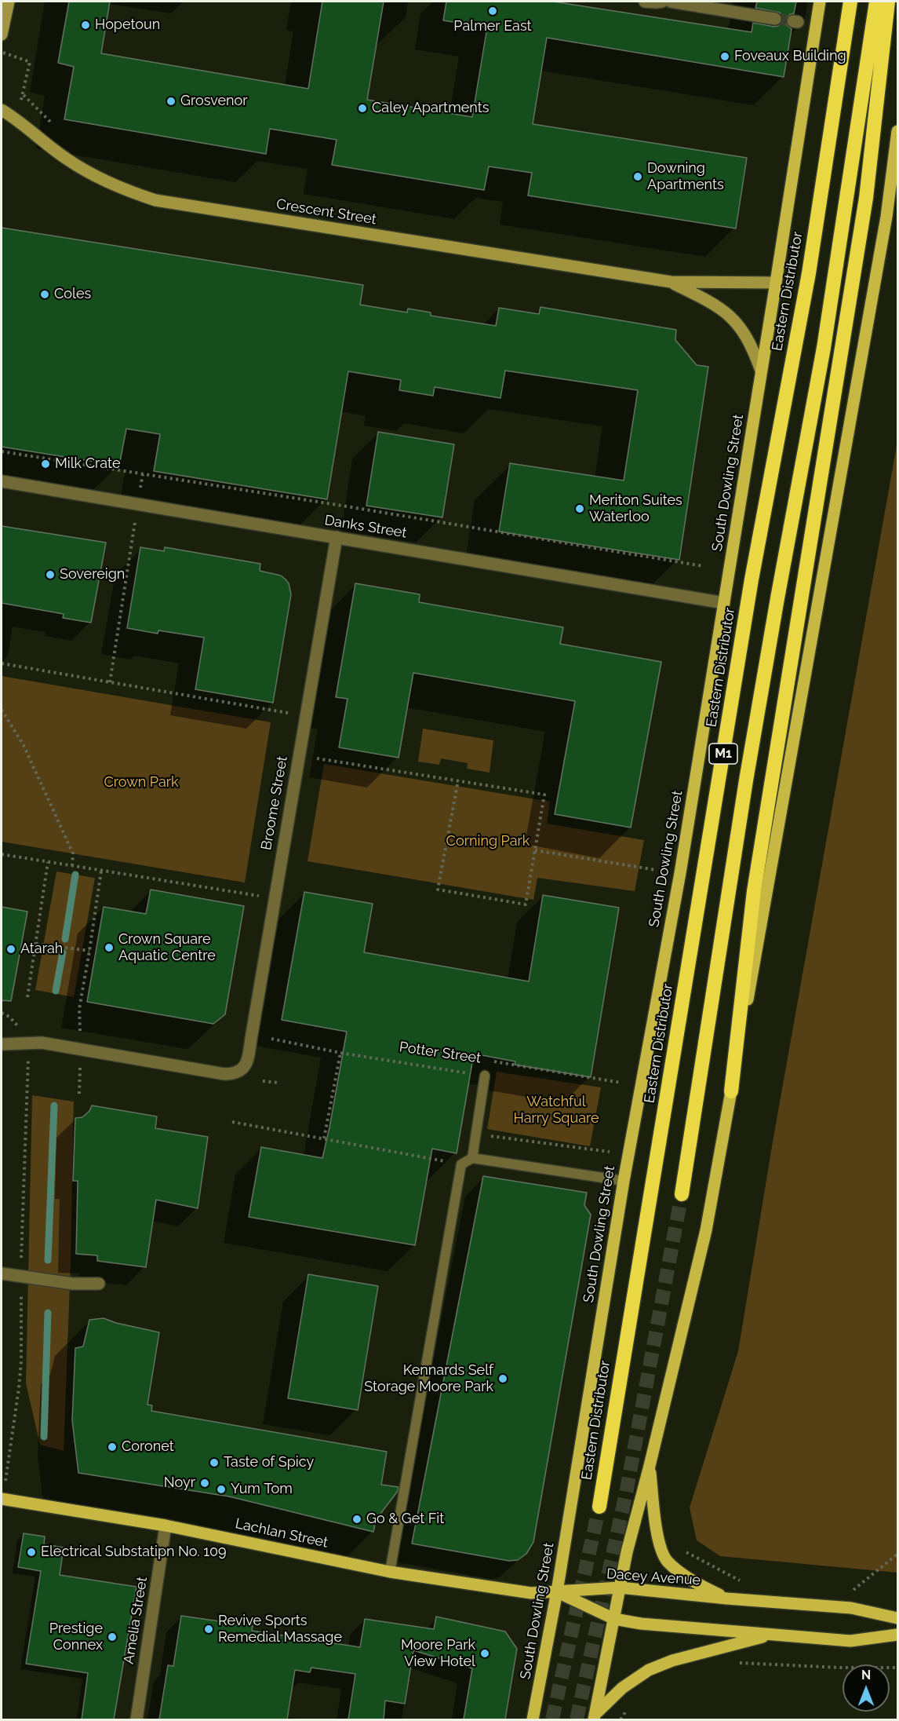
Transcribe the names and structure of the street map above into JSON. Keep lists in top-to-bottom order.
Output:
{
  "streets": {
    "highway": ["Eastern Distributor", "M1"],
    "main road": [
      "Crescent Street",
      "South Dowling Street",
      "Lachlan Street",
      "Dacey Avenue"
    ],
    "street": ["Danks Street", "Broome Street", "Amelia Street"],
    "path": ["Potter Street"]
  },
  "crossings": [
    ["Crescent Street", "South Dowling Street"],
    ["South Dowling Street", "Danks Street"],
    ["South Dowling Street", "Lachlan Street"],
    ["South Dowling Street", "Dacey Avenue"],
    ["Danks Street", "Broome Street"],
    ["Lachlan Street", "Dacey Avenue"],
    ["Lachlan Street", "Amelia Street"]
  ],
  "parks": ["Crown Park", "Corning Park", "Watchful Harry Square"],
  "places": [
    "Palmer East",
    "Hopetoun",
    "Foveaux Building",
    "Grosvenor",
    "Caley Apartments",
    "Downing Apartments",
    "Coles",
    "Milk Crate",
    "Meriton Suites Waterloo",
    "Sovereign",
    "Crown Square Aquatic Centre",
    "Atarah",
    "Kennards Self Storage Moore Park",
    "Coronet",
    "Taste of Spicy",
    "Noyr",
    "Yum Tom",
    "Go & Get Fit",
    "Electrical Substatipn No. 109",
    "Revive Sports Remedial Massage",
    "Prestige Connex",
    "Moore Park View Hotel"
  ],
  "north": "top"
}
